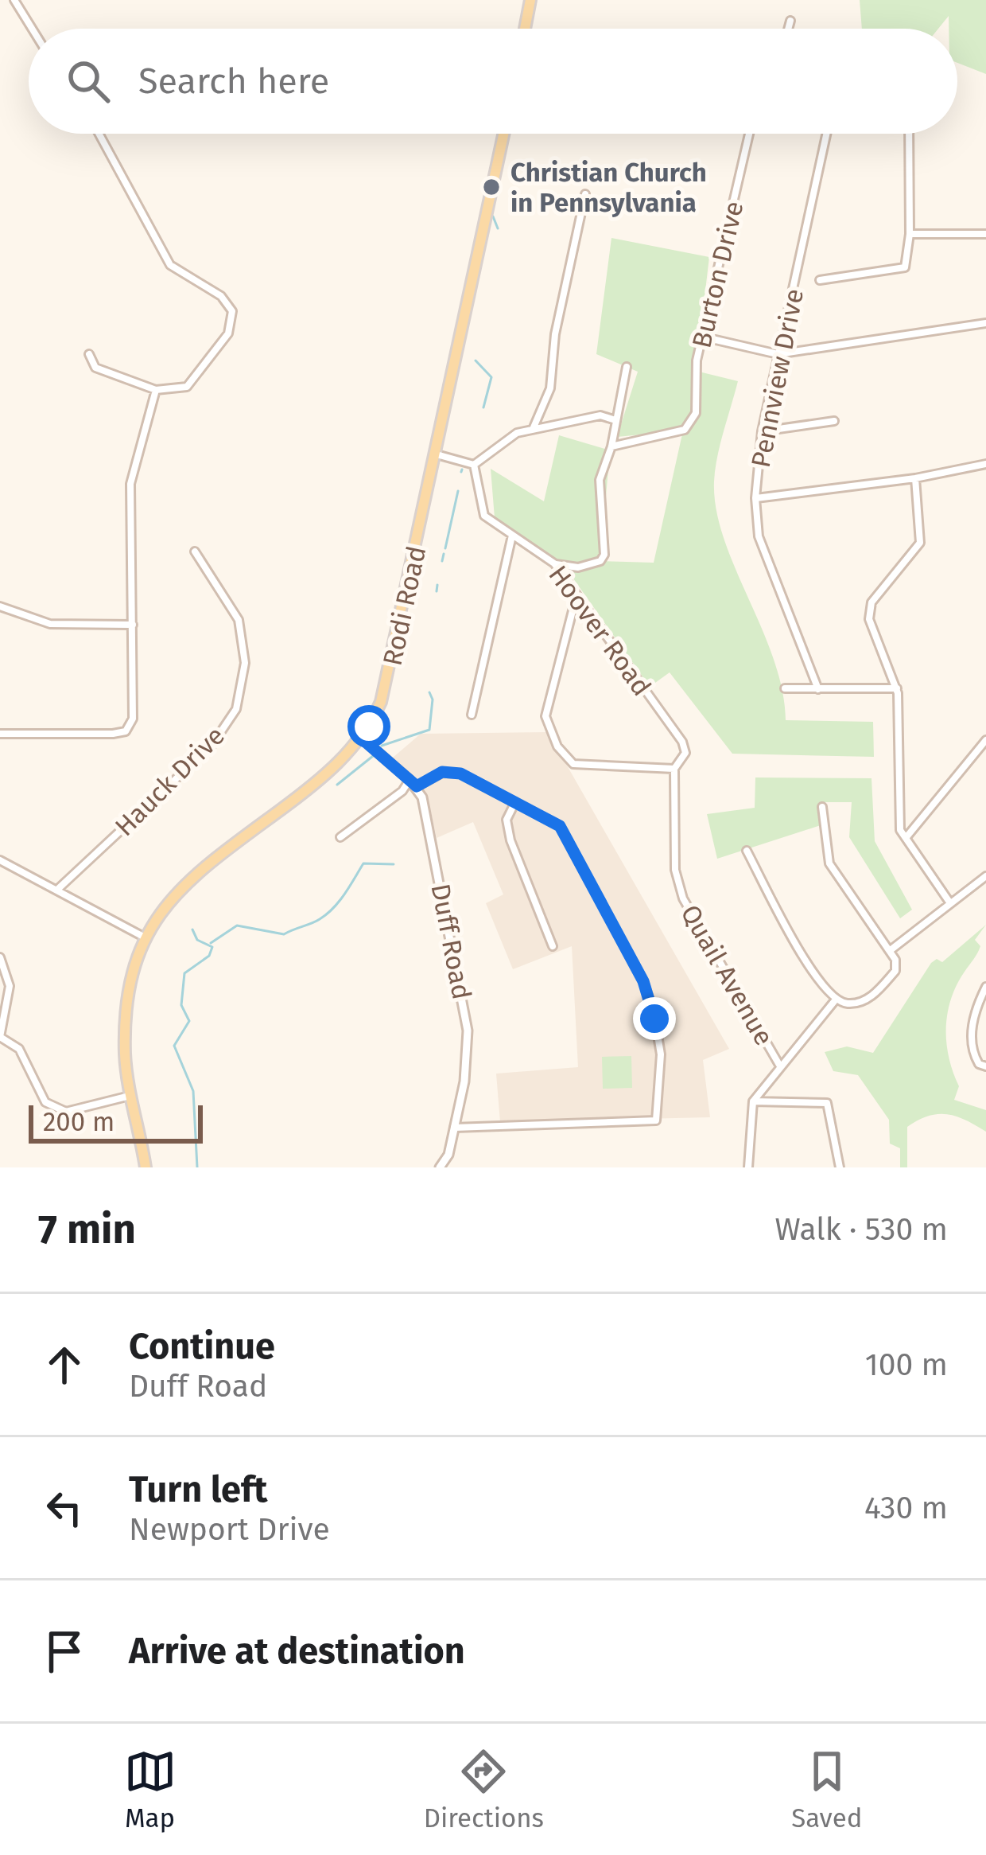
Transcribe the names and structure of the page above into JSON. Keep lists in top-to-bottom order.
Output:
{
  "streets": {
    "main road": ["Rodi Road"],
    "street": [
      "Burton Drive",
      "Pennview Drive",
      "Hoover Road",
      "Hauck Drive",
      "Duff Road",
      "Quail Avenue"
    ]
  },
  "crossings": [
    ["Hoover Road", "Quail Avenue"]
  ],
  "places": ["Christian Church in Pennsylvania"],
  "scale_bar": "200 m",
  "page": {
    "search": "Search here",
    "scale": "200 m",
    "heading": ["7 min", "Walk · 530 m"],
    "list": [
      ["Continue", "Duff Road", "100 m"],
      ["Turn left", "Newport Drive", "430 m"],
      "Arrive at destination"
    ],
    "nav": ["Map", "Directions", "Saved"]
  }
}
